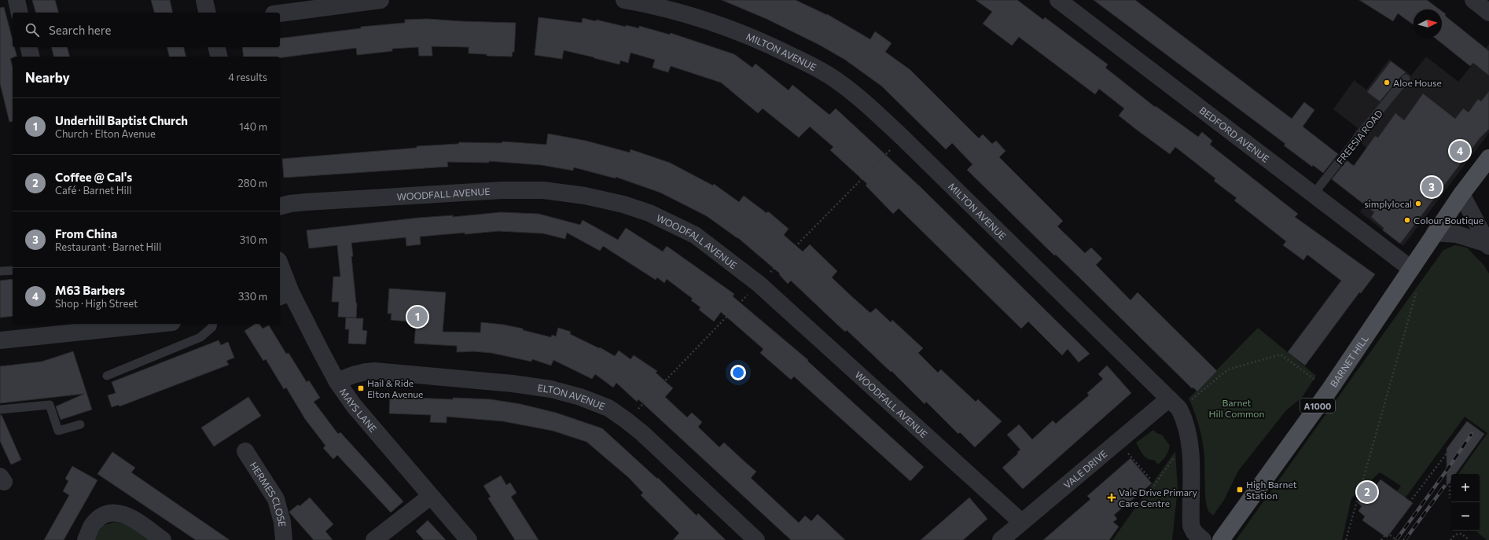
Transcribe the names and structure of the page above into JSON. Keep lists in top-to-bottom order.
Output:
{
  "streets": {
    "main road": ["BARNET HILL", "A1000"],
    "street": [
      "MILTON AVENUE",
      "BEDFORD AVENUE",
      "WOODFALL AVENUE",
      "ELTON AVENUE",
      "MAYS LANE",
      "VALE DRIVE",
      "HERMES CLOSE"
    ],
    "lane": ["FREESIA ROAD"]
  },
  "crossings": [
    ["MILTON AVENUE", "VALE DRIVE"],
    ["BEDFORD AVENUE", "FREESIA ROAD"],
    ["BEDFORD AVENUE", "BARNET HILL"],
    ["WOODFALL AVENUE", "VALE DRIVE"],
    ["BARNET HILL", "A1000"],
    ["ELTON AVENUE", "MAYS LANE"]
  ],
  "parks": ["Barnet Hill Common"],
  "places": {
    "other": ["Aloe House", "simplylocal", "Colour Boutique"],
    "transit": ["Hail & Ride Elton Avenue", "High Barnet Station"],
    "health": ["Vale Drive Primary Care Centre"]
  },
  "north": "right",
  "page": {
    "search": "Search here",
    "heading": ["Nearby", "4 results"],
    "list": [
      {
        "mark": "1",
        "name": "Underhill Baptist Church",
        "note": "Church · Elton Avenue",
        "value": "140 m"
      },
      {
        "mark": "2",
        "name": "Coffee @ Cal's",
        "note": "Café · Barnet Hill",
        "value": "280 m"
      },
      {
        "mark": "3",
        "name": "From China",
        "note": "Restaurant · Barnet Hill",
        "value": "310 m"
      },
      {
        "mark": "4",
        "name": "M63 Barbers",
        "note": "Shop · High Street",
        "value": "330 m"
      }
    ],
    "pins": [
      "4",
      "3",
      "1",
      "2"
    ],
    "map_buttons": ["+", "−"]
  }
}
